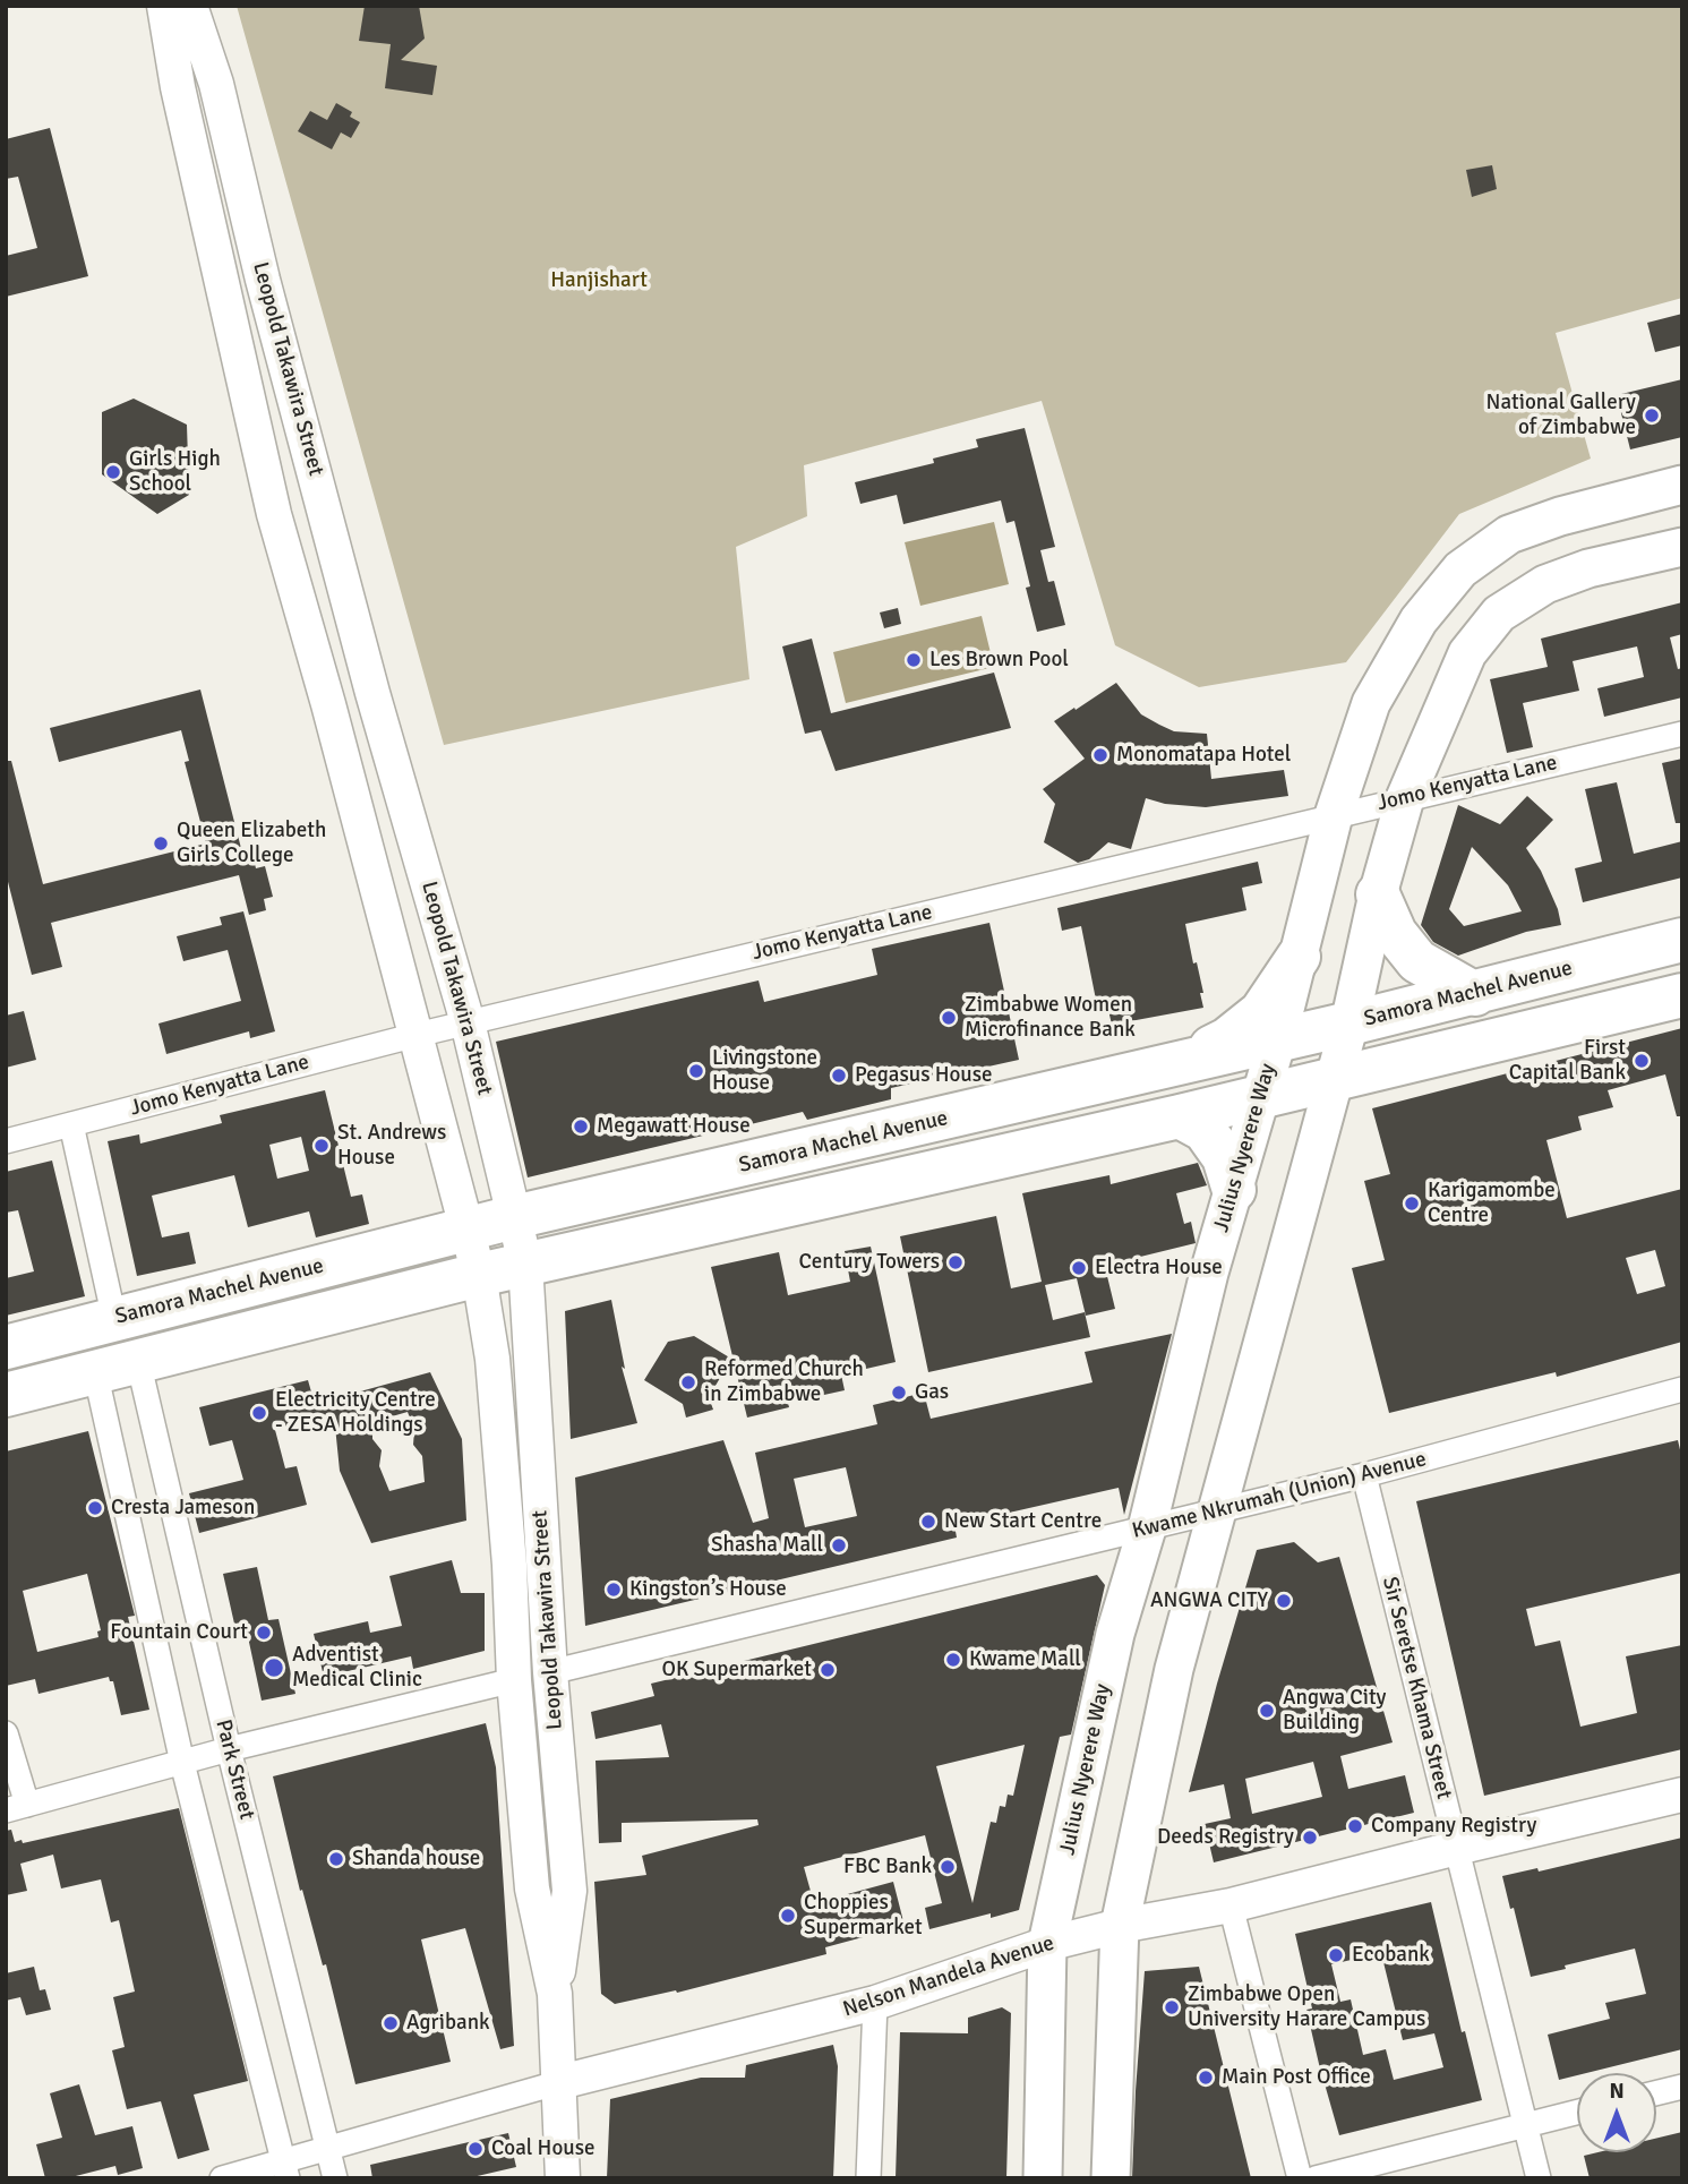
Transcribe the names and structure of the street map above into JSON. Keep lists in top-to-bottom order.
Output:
{
  "streets": {
    "highway": ["Samora Machel Avenue"],
    "main road": ["Julius Nyerere Way"],
    "street": [
      "Leopold Takawira Street",
      "Jomo Kenyatta Lane",
      "Kwame Nkrumah (Union) Avenue",
      "Sir Seretse Khama Street",
      "Park Street",
      "Nelson Mandela Avenue"
    ]
  },
  "crossings": [
    ["Leopold Takawira Street", "Jomo Kenyatta Lane"],
    ["Leopold Takawira Street", "Samora Machel Avenue"],
    ["Leopold Takawira Street", "Kwame Nkrumah (Union) Avenue"],
    ["Leopold Takawira Street", "Nelson Mandela Avenue"],
    ["Jomo Kenyatta Lane", "Julius Nyerere Way"],
    ["Samora Machel Avenue", "Julius Nyerere Way"],
    ["Julius Nyerere Way", "Kwame Nkrumah (Union) Avenue"],
    ["Julius Nyerere Way", "Nelson Mandela Avenue"],
    ["Kwame Nkrumah (Union) Avenue", "Sir Seretse Khama Street"],
    ["Sir Seretse Khama Street", "Nelson Mandela Avenue"],
    ["Park Street", "Nelson Mandela Avenue"]
  ],
  "parks": ["Hanjishart"],
  "places": [
    "National Gallery of Zimbabwe",
    "Girls High School",
    "Les Brown Pool",
    "Monomatapa Hotel",
    "Queen Elizabeth Girls College",
    "Zimbabwe Women Microfinance Bank",
    "First Capital Bank",
    "Livingstone House",
    "Pegasus House",
    "Megawatt House",
    "St. Andrews House",
    "Karigamombe Centre",
    "Century Towers",
    "Electra House",
    "Reformed Church in Zimbabwe",
    "Gas",
    "Electricity Centre - ZESA Holdings",
    "Cresta Jameson",
    "New Start Centre",
    "Shasha Mall",
    "Kingston’s House",
    "ANGWA CITY",
    "Fountain Court",
    "Kwame Mall",
    "Adventist Medical Clinic",
    "OK Supermarket",
    "Angwa City Building",
    "Company Registry",
    "Deeds Registry",
    "Shanda house",
    "FBC Bank",
    "Choppies Supermarket",
    "Ecobank",
    "Zimbabwe Open University Harare Campus",
    "Agribank",
    "Main Post Office",
    "Coal House"
  ],
  "north": "top"
}
